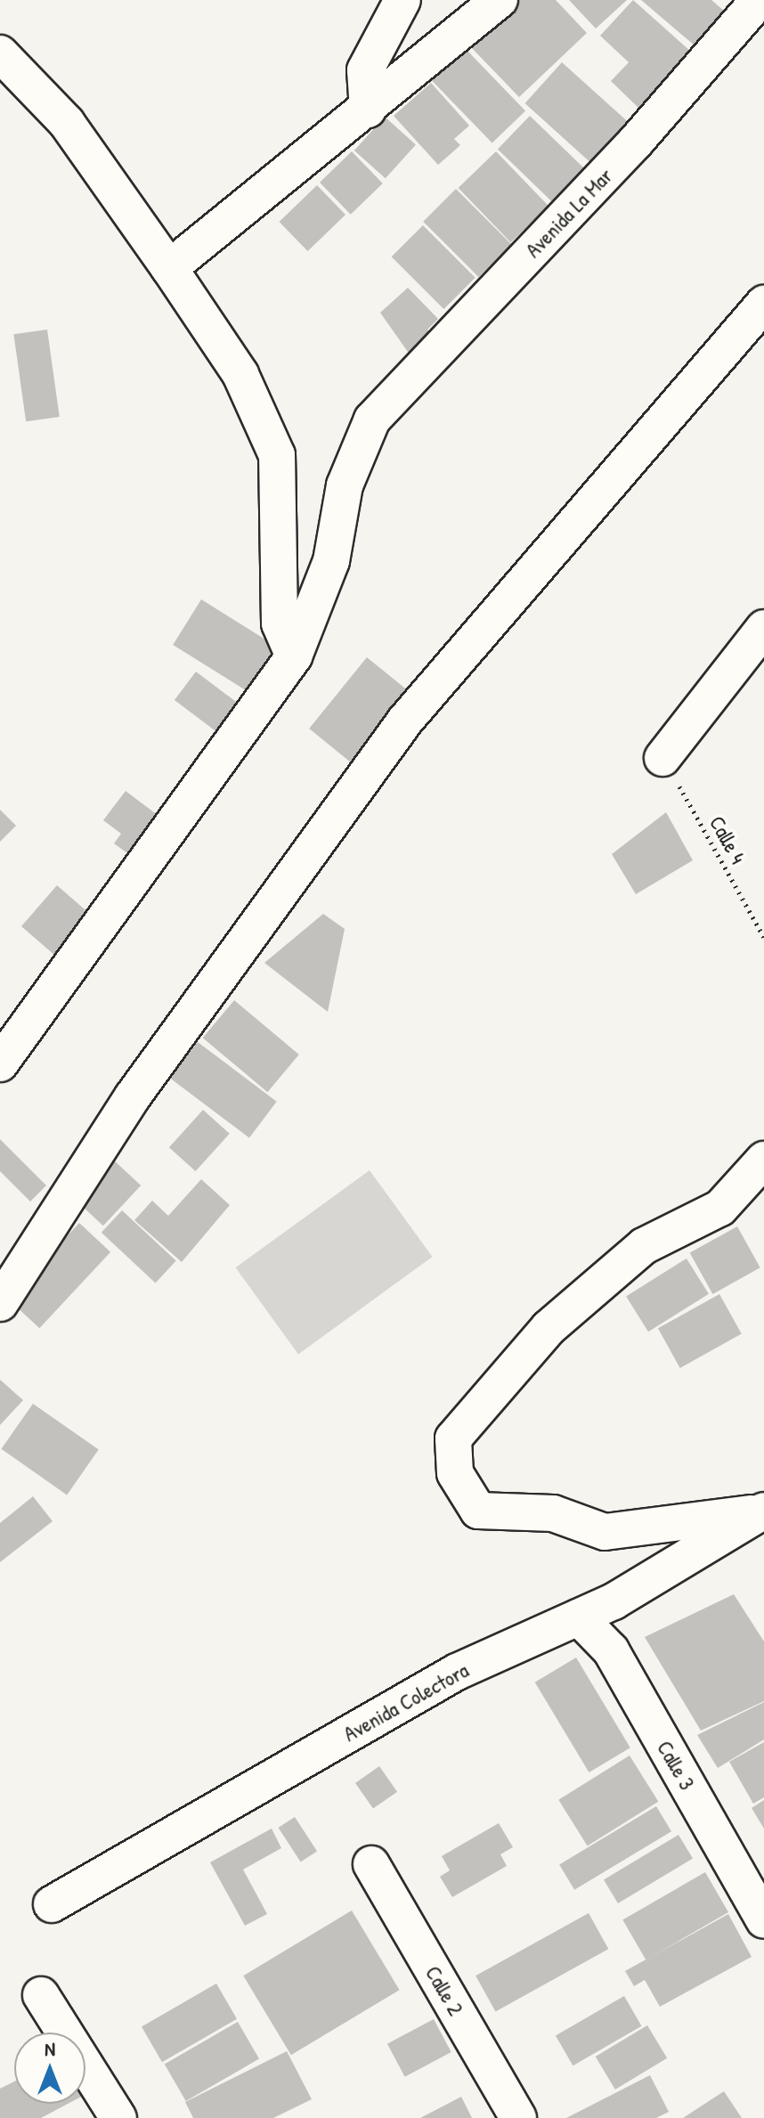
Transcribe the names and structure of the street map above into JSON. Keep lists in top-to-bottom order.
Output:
{
  "streets": {
    "street": [
      "Avenida La Mar",
      "Avenida Colectora",
      "Calle 3",
      "Calle 2"
    ],
    "path": ["Calle 4"]
  },
  "crossings": [
    ["Avenida Colectora", "Calle 3"]
  ],
  "north": "top"
}
